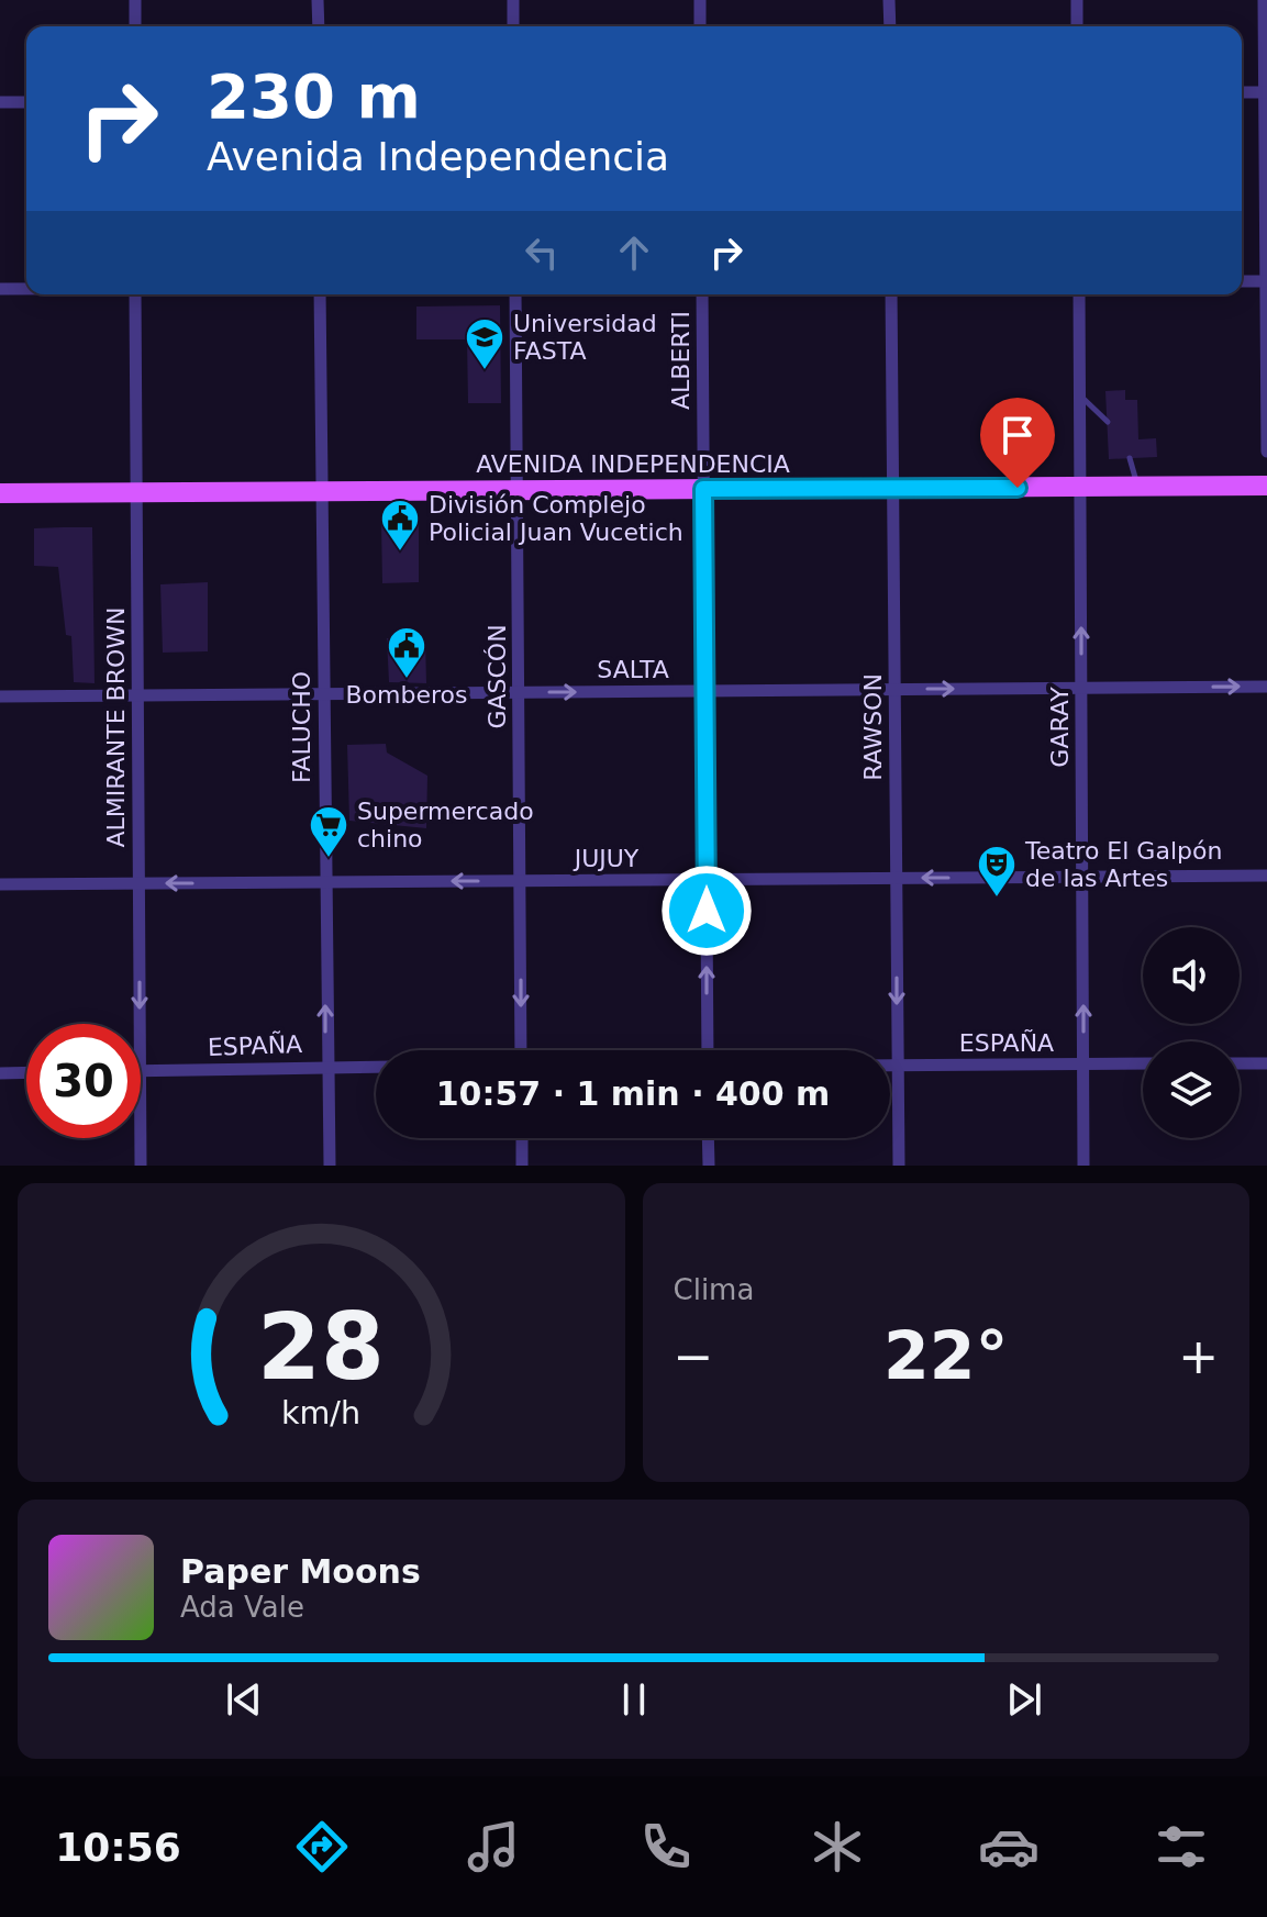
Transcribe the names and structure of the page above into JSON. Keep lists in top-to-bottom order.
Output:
{
  "streets": {
    "main road": ["AVENIDA INDEPENDENCIA"],
    "street": [
      "ALBERTI",
      "SALTA",
      "GASCÓN",
      "ALMIRANTE BROWN",
      "FALUCHO",
      "RAWSON",
      "GARAY",
      "JUJUY",
      "ESPAÑA"
    ]
  },
  "crossings": [
    ["ALBERTI", "AVENIDA INDEPENDENCIA"],
    ["ALBERTI", "SALTA"],
    ["ALBERTI", "JUJUY"],
    ["AVENIDA INDEPENDENCIA", "GASCÓN"],
    ["AVENIDA INDEPENDENCIA", "ALMIRANTE BROWN"],
    ["AVENIDA INDEPENDENCIA", "FALUCHO"],
    ["AVENIDA INDEPENDENCIA", "RAWSON"],
    ["AVENIDA INDEPENDENCIA", "GARAY"],
    ["SALTA", "GASCÓN"],
    ["SALTA", "ALMIRANTE BROWN"],
    ["SALTA", "FALUCHO"],
    ["SALTA", "RAWSON"],
    ["SALTA", "GARAY"],
    ["GASCÓN", "JUJUY"],
    ["ALMIRANTE BROWN", "JUJUY"],
    ["FALUCHO", "JUJUY"],
    ["FALUCHO", "ESPAÑA"],
    ["RAWSON", "JUJUY"],
    ["RAWSON", "ESPAÑA"],
    ["GARAY", "JUJUY"],
    ["GARAY", "ESPAÑA"]
  ],
  "one_way": ["SALTA", "GARAY", "JUJUY"],
  "places": {
    "school or university": ["Universidad FASTA"],
    "public building": ["División Complejo Policial Juan Vucetich", "Bomberos"],
    "supermarket": ["Supermercado chino"],
    "theatre": ["Teatro El Galpón de las Artes"]
  },
  "page": {
    "turn": ["230 m", "Avenida Independencia"],
    "limit": "30",
    "trip": "10:57 · 1 min · 400 m",
    "tile": "Clima",
    "heat": ["−", "22°", "+"],
    "song": ["Paper Moons", "Ada Vale"],
    "tabs": "10:56",
    "gauge": ["28", "km/h"]
  }
}
